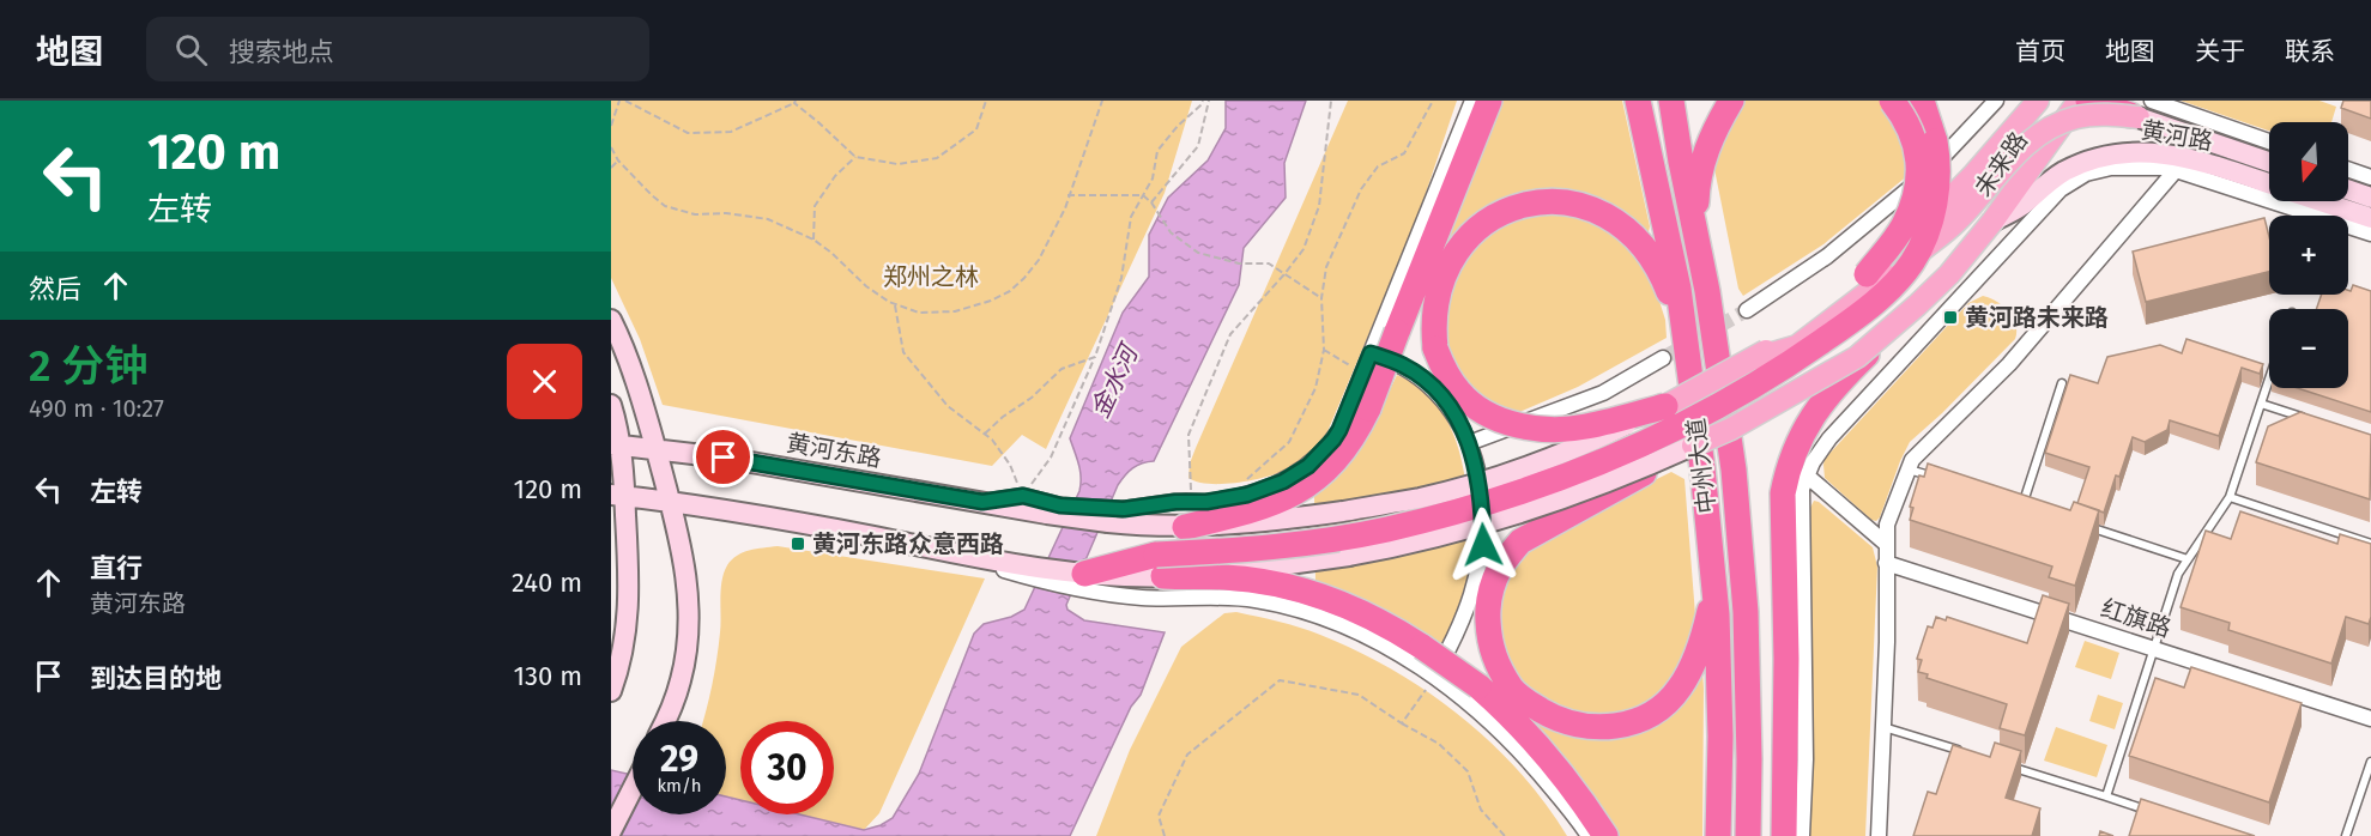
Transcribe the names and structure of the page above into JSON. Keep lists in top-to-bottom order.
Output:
{
  "streets": {
    "highway": ["中州大道"],
    "main road": ["黄河路", "未来路", "黄河东路"],
    "street": ["红旗路"]
  },
  "crossings": [
    ["黄河路", "未来路"]
  ],
  "water": ["金水河"],
  "parks": ["郑州之林"],
  "places": {
    "transit": ["黄河路未来路", "黄河东路众意西路"]
  },
  "north": "bottom",
  "page": {
    "header": "地图",
    "search": "搜索地点",
    "nav": [
      "首页",
      "地图",
      "关于",
      "联系"
    ],
    "turn": ["120 m", "左转"],
    "map_buttons": ["+", "−"],
    "then": "然后",
    "heading": ["2 分钟", "490 m · 10:27"],
    "list": [
      {
        "name": "左转",
        "value": "120 m"
      },
      {
        "name": "直行",
        "note": "黄河东路",
        "value": "240 m"
      },
      {
        "name": "到达目的地",
        "value": "130 m"
      }
    ],
    "speed": "29 km/h",
    "limit": "30"
  }
}
